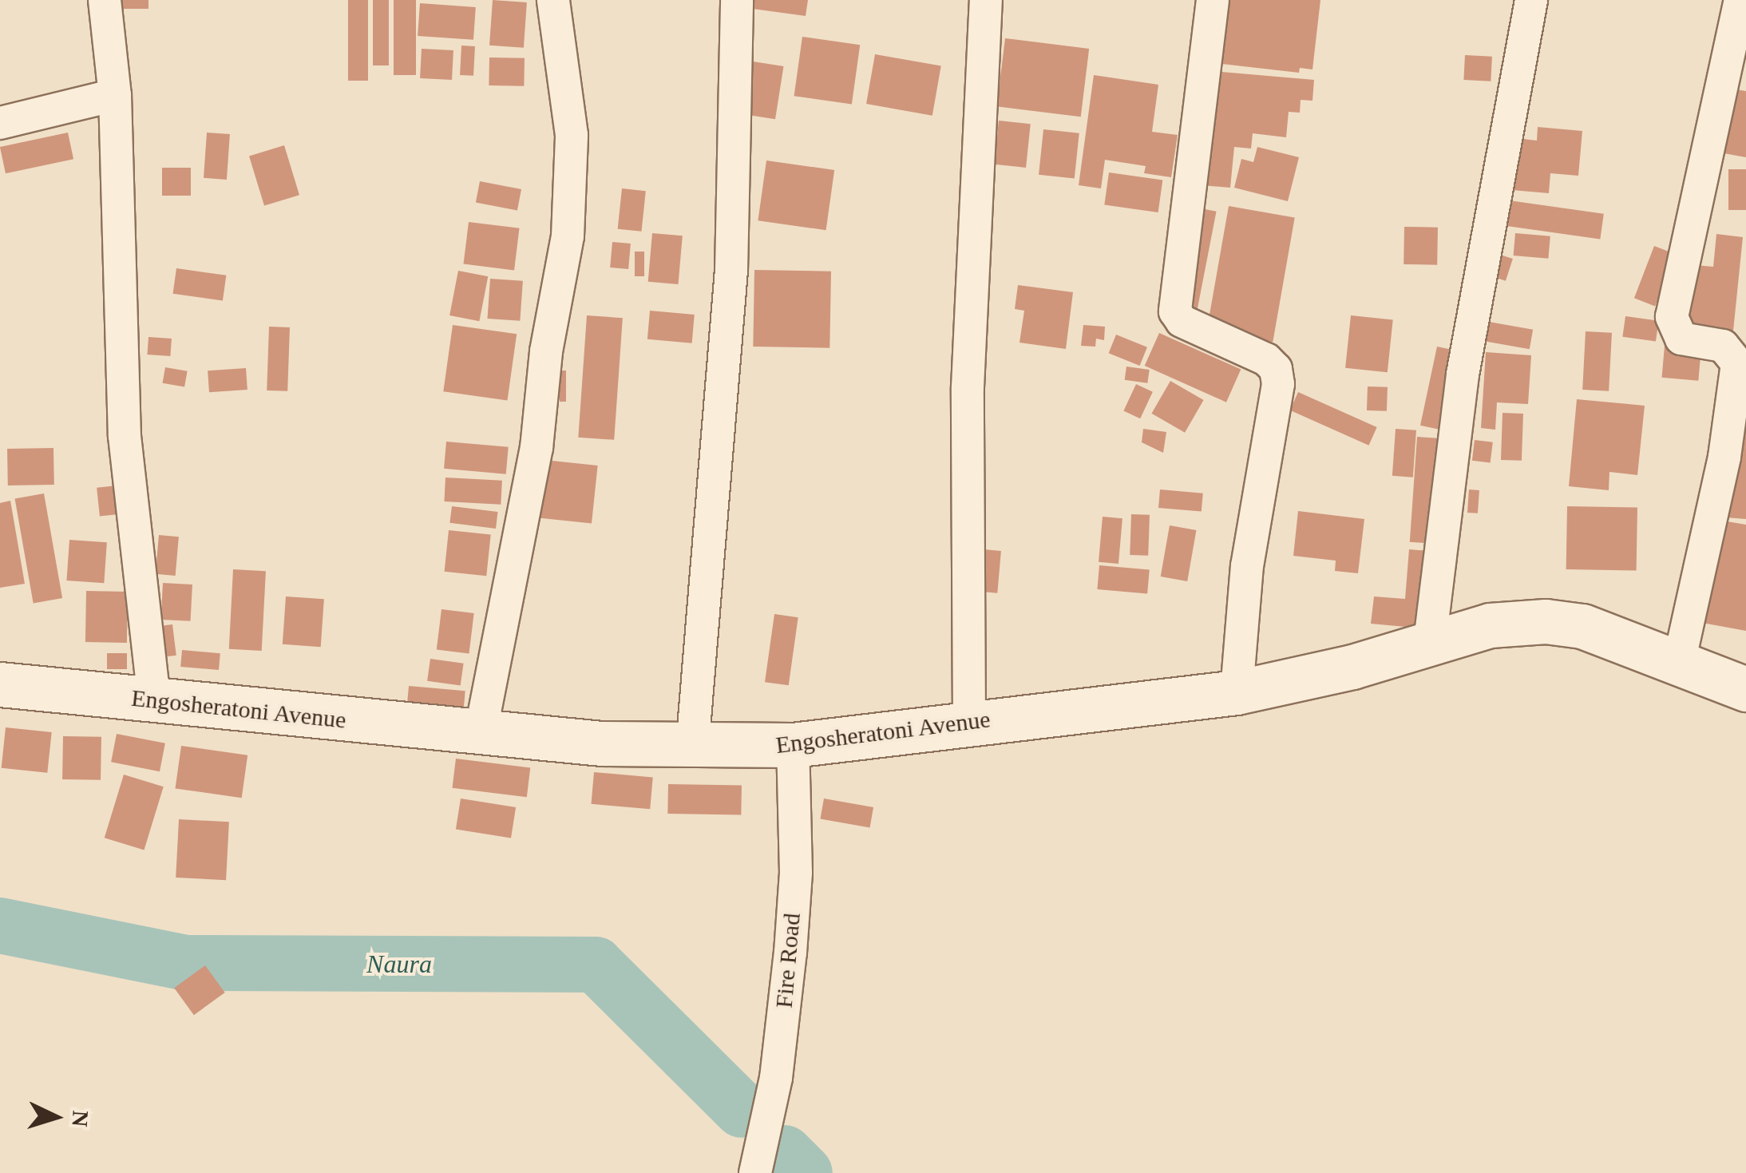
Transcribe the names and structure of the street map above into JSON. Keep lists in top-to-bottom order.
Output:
{
  "streets": {
    "street": ["Engosheratoni Avenue", "Fire Road"]
  },
  "crossings": [
    ["Engosheratoni Avenue", "Fire Road"]
  ],
  "water": ["Naura"],
  "north": "right"
}
